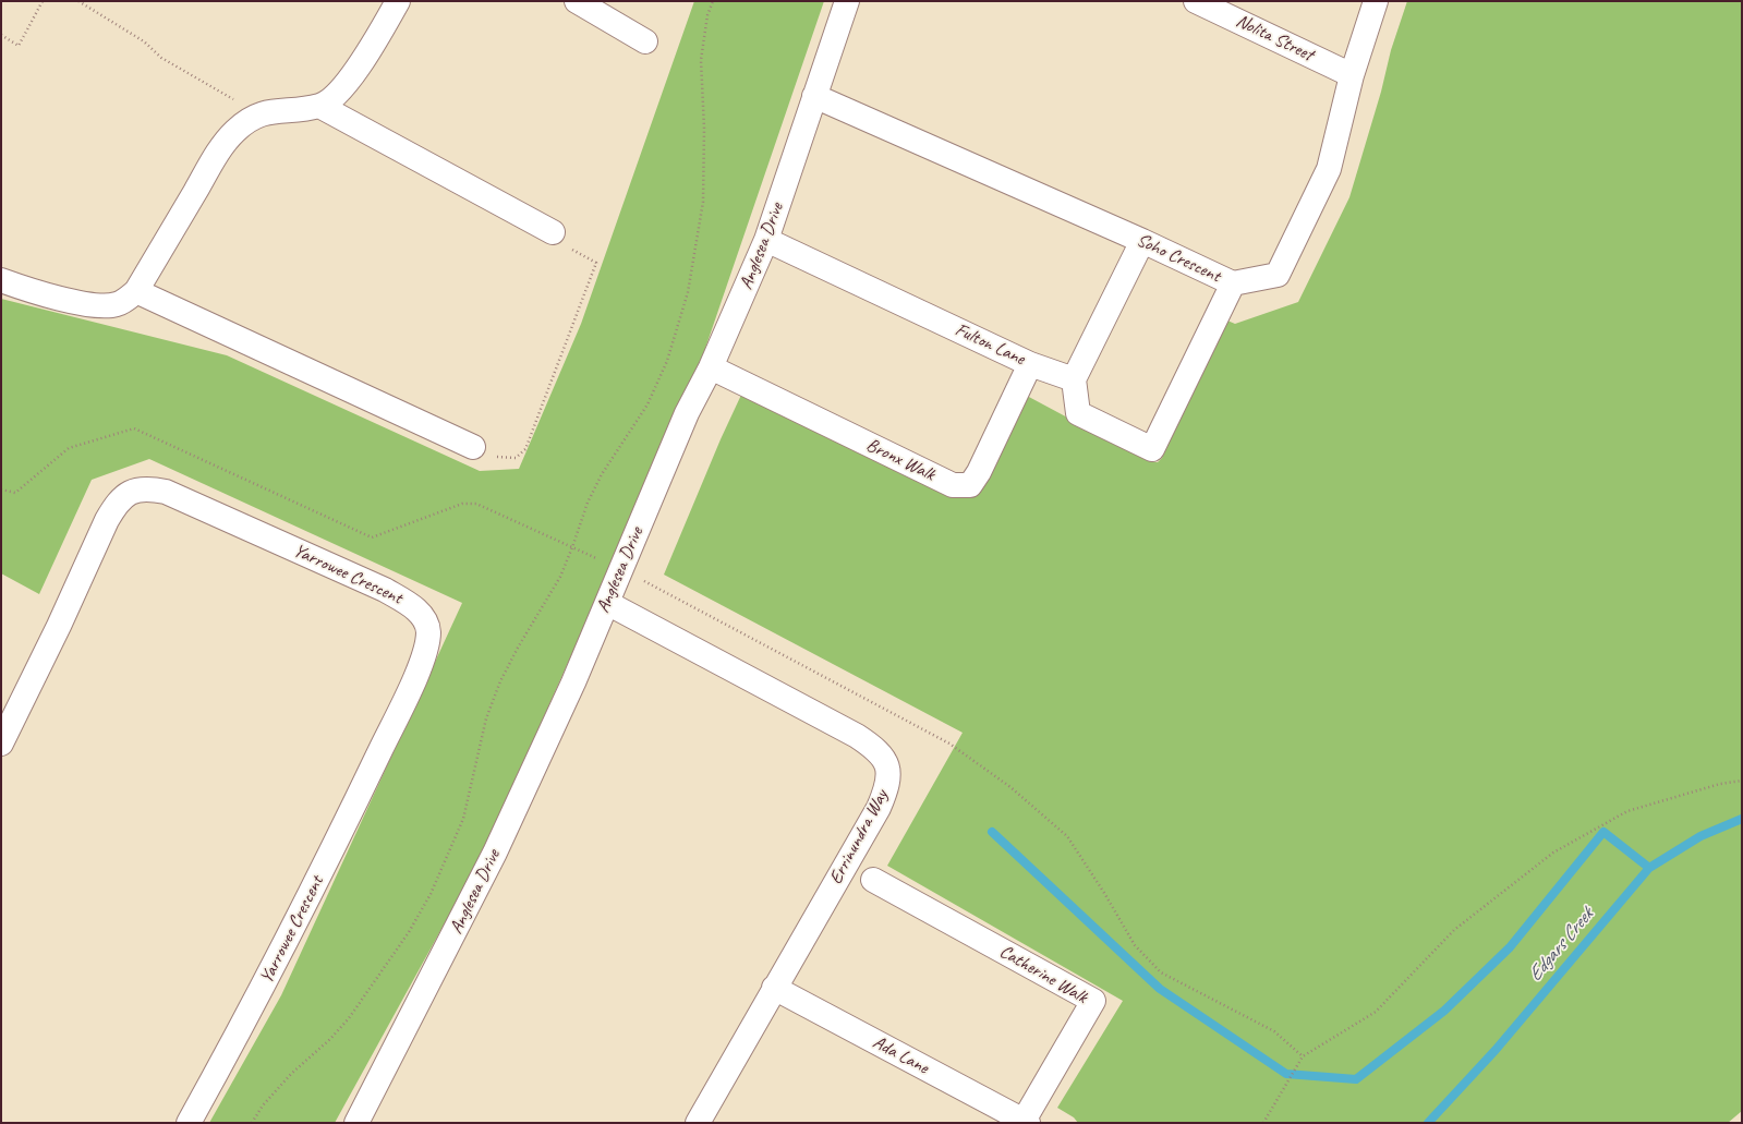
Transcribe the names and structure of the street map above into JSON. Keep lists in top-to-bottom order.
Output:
{
  "streets": {
    "street": [
      "Nolita Street",
      "Anglesea Drive",
      "Soho Crescent",
      "Fulton Lane",
      "Bronx Walk",
      "Yarrowee Crescent",
      "Errinundra Way",
      "Catherine Walk",
      "Ada Lane"
    ]
  },
  "crossings": [
    ["Nolita Street", "Soho Crescent"],
    ["Anglesea Drive", "Soho Crescent"],
    ["Anglesea Drive", "Fulton Lane"],
    ["Anglesea Drive", "Bronx Walk"],
    ["Anglesea Drive", "Errinundra Way"],
    ["Fulton Lane", "Bronx Walk"],
    ["Errinundra Way", "Ada Lane"],
    ["Catherine Walk", "Ada Lane"]
  ],
  "water": ["Edgars Creek"]
}
